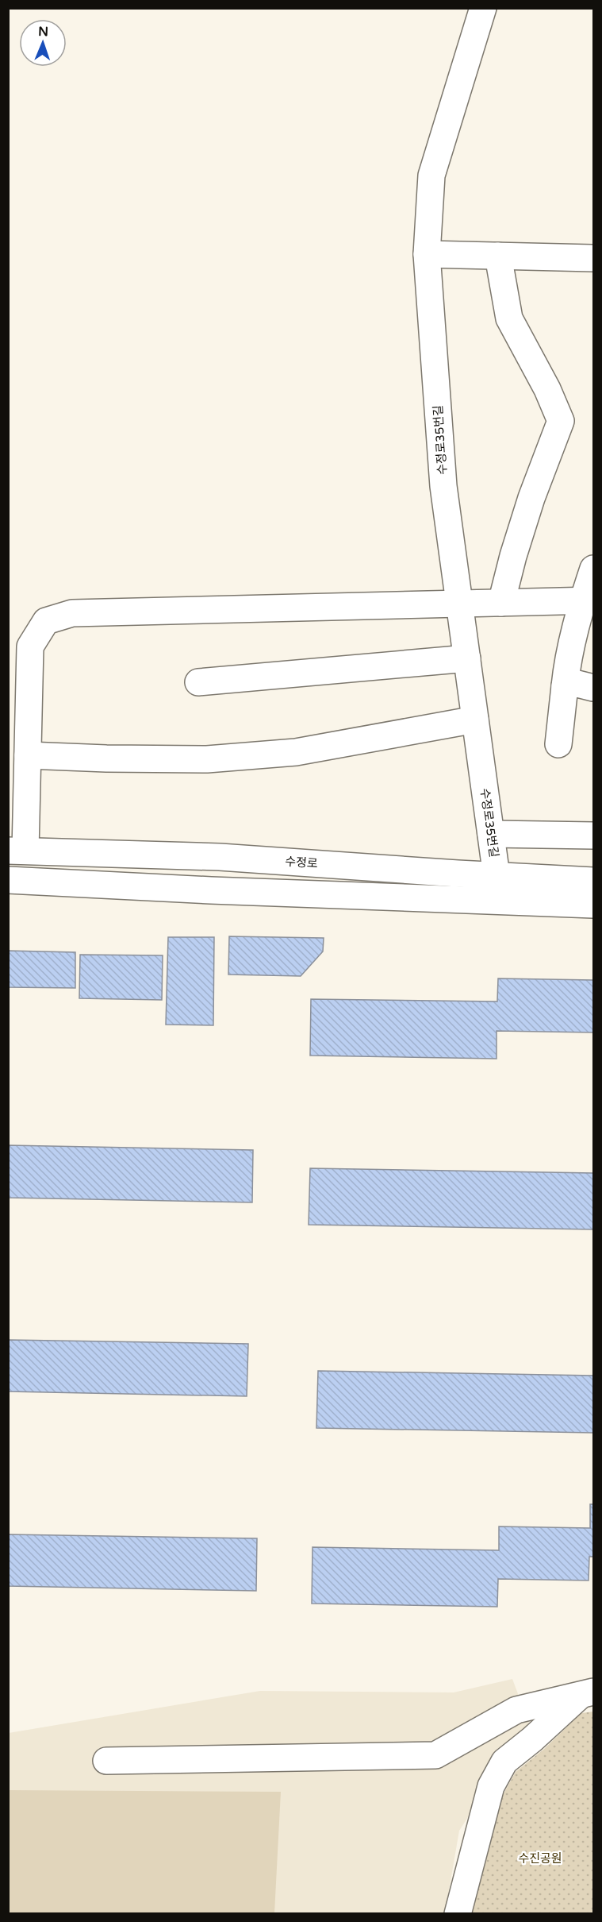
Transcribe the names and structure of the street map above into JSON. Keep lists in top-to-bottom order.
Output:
{
  "streets": {
    "street": ["수정로35번길", "수정로"]
  },
  "crossings": [
    ["수정로35번길", "수정로"]
  ],
  "parks": ["수진공원"],
  "north": "top"
}
